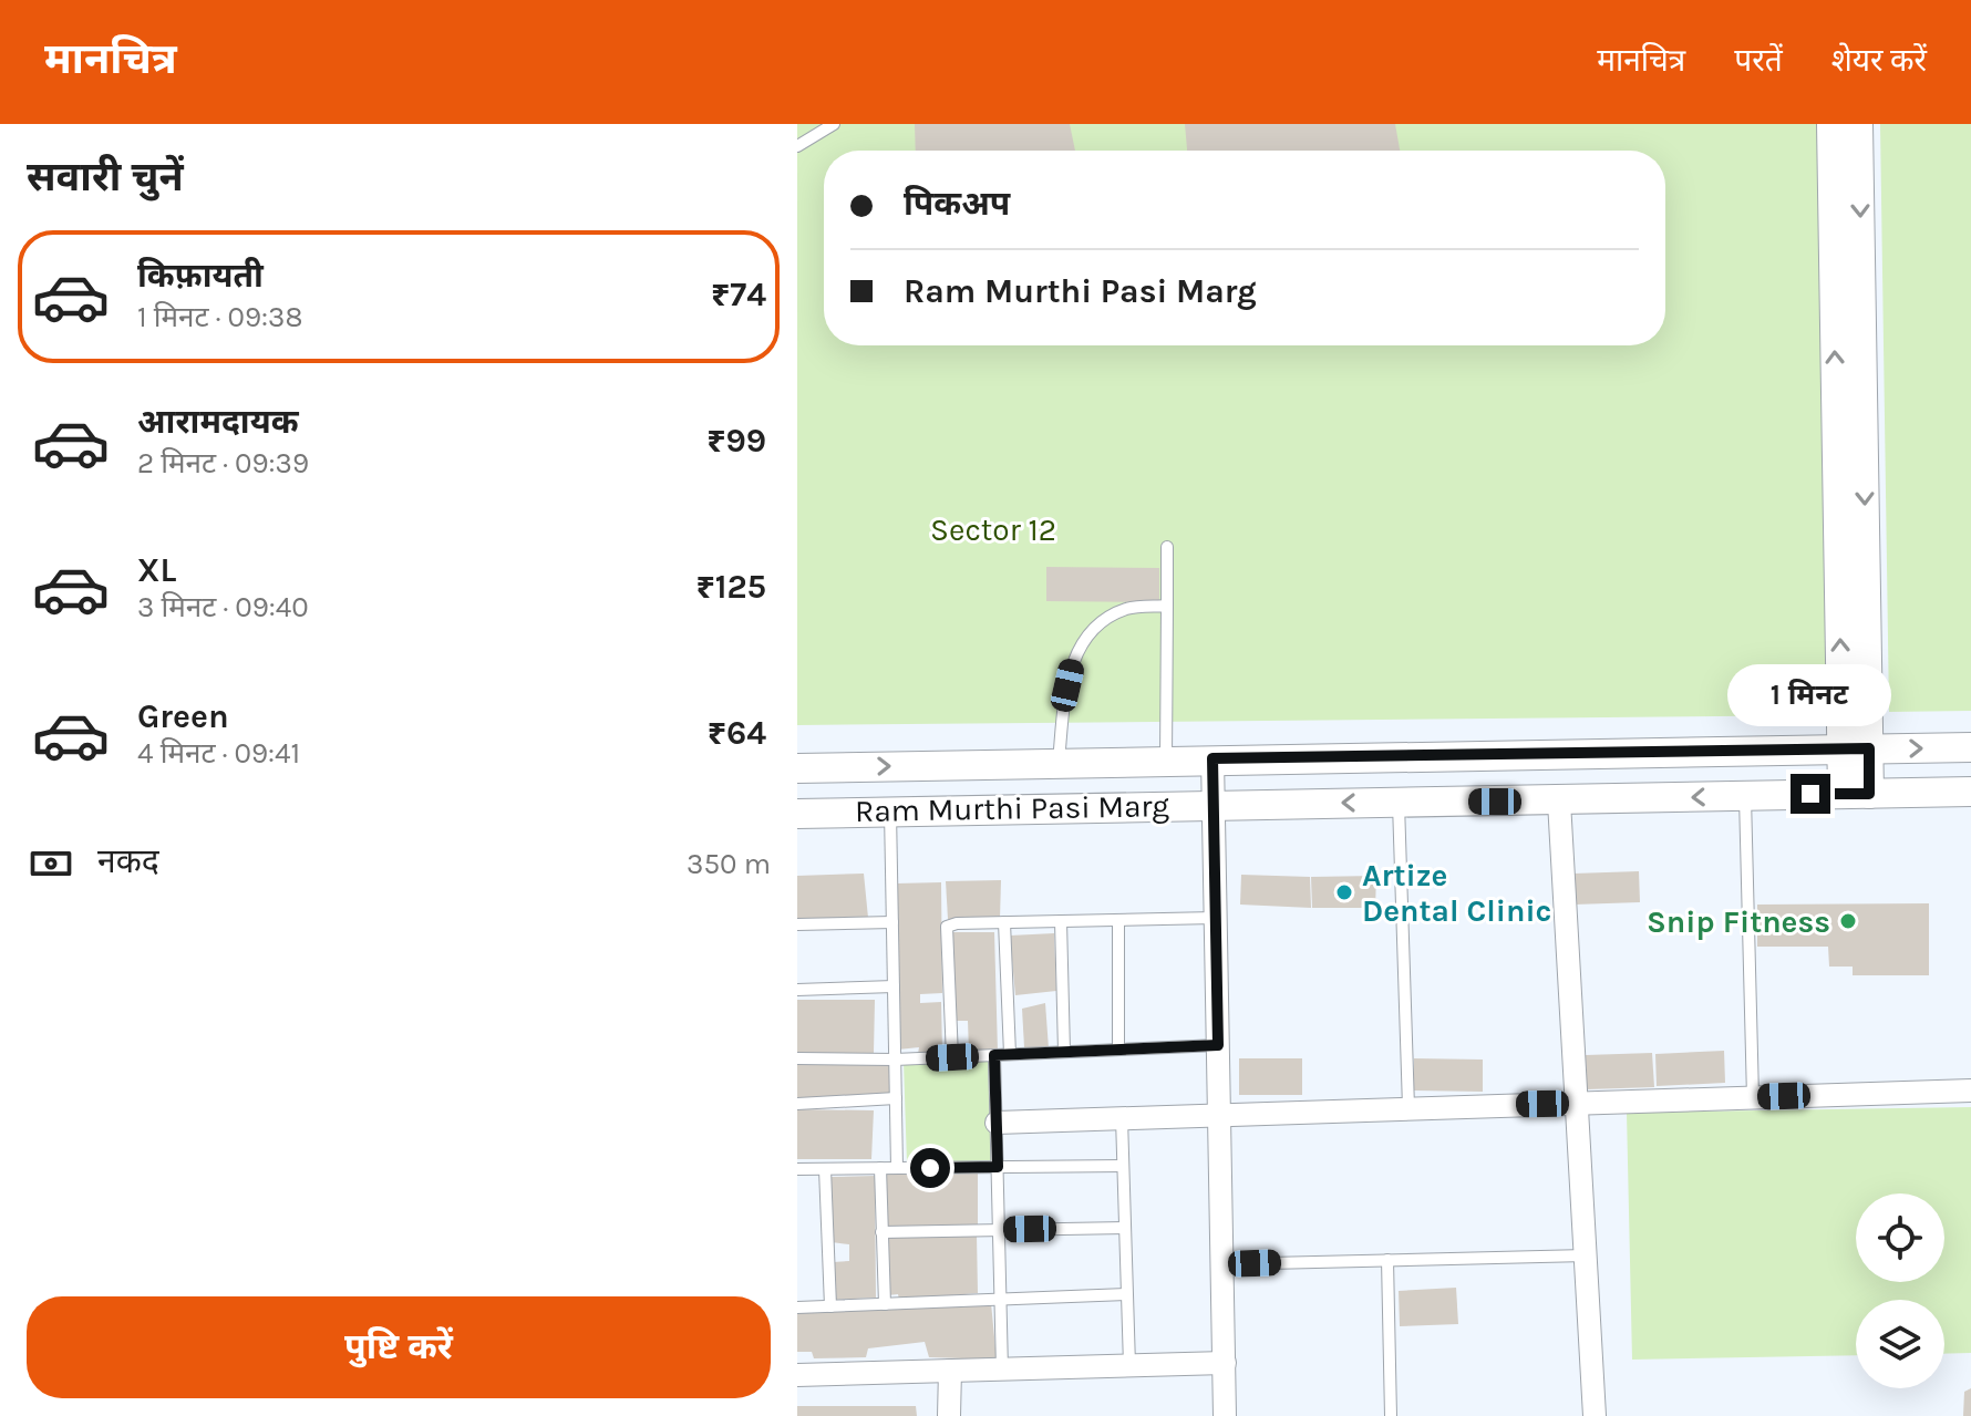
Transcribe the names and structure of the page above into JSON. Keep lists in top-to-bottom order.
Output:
{
  "streets": {
    "street": ["Ram Murthi Pasi Marg"]
  },
  "parks": ["Sector 12"],
  "places": ["Artize Dental Clinic", "Snip Fitness"],
  "page": {
    "header": "मानचित्र",
    "nav": ["मानचित्र", "परतें", "शेयर करें"],
    "heading": "सवारी चुनें",
    "banner": ["पिकअप", "Ram Murthi Pasi Marg"],
    "list": [
      {
        "name": "किफ़ायती",
        "note": "1 मिनट · 09:38",
        "value": "₹74"
      },
      {
        "name": "आरामदायक",
        "note": "2 मिनट · 09:39",
        "value": "₹99"
      },
      {
        "name": "XL",
        "note": "3 मिनट · 09:40",
        "value": "₹125"
      },
      {
        "name": "Green",
        "note": "4 मिनट · 09:41",
        "value": "₹64"
      }
    ],
    "bubble": "1 मिनट",
    "pay": ["नकद", "350 m"],
    "buttons": "पुष्टि करें"
  }
}
